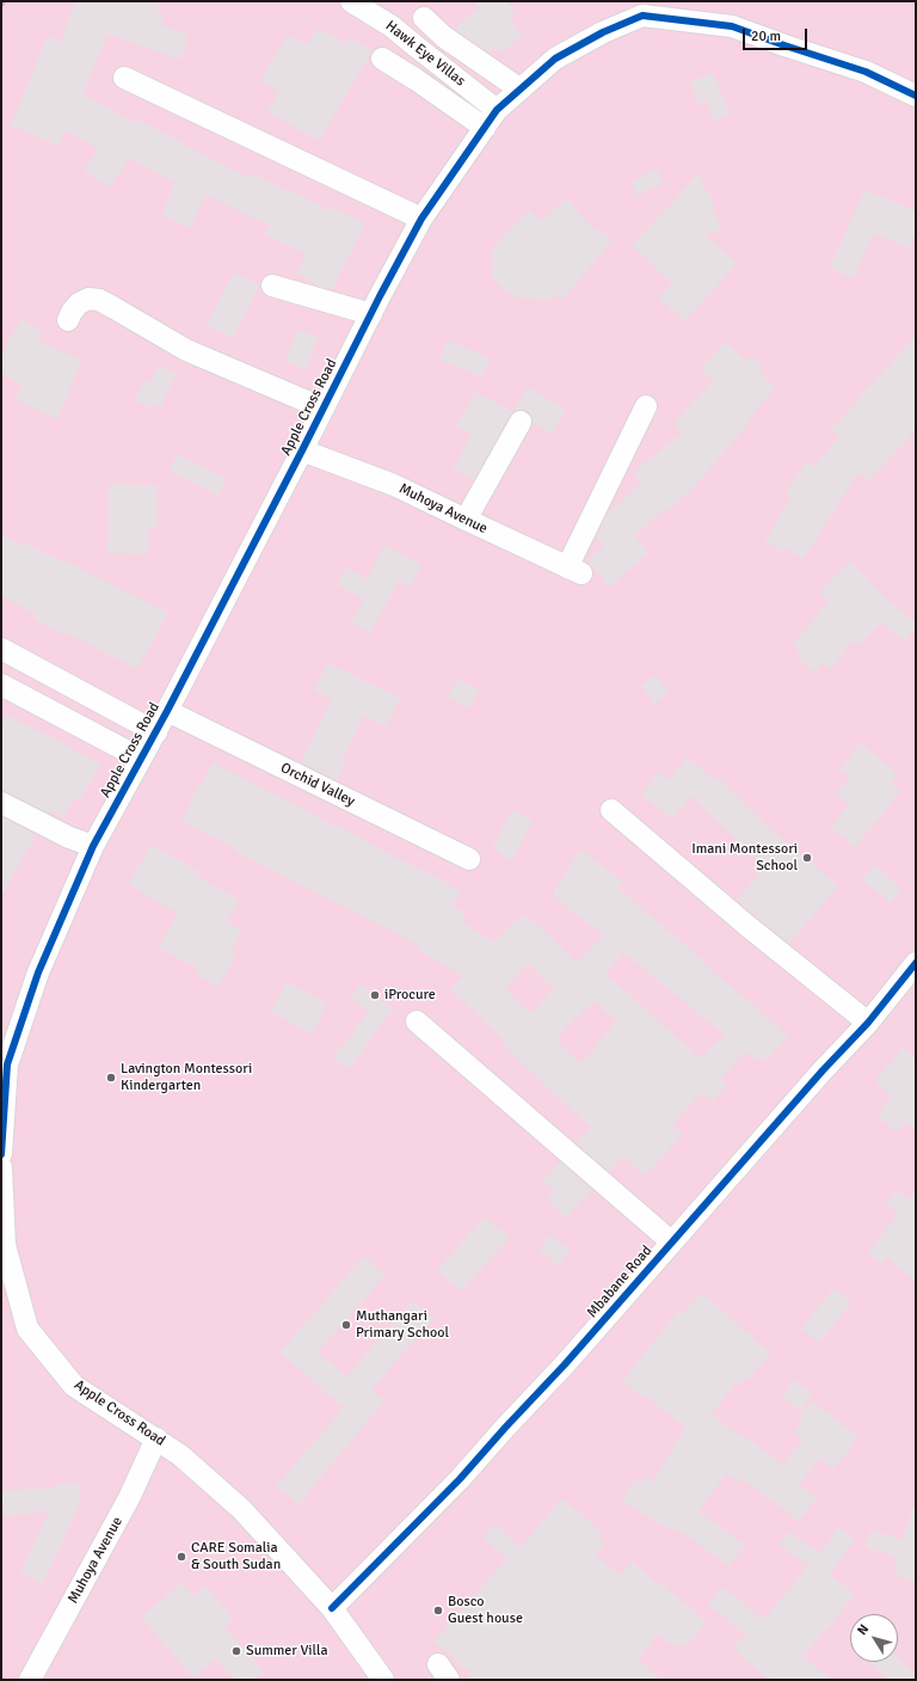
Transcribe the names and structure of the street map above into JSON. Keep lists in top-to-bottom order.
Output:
{
  "streets": {
    "street": [
      "Hawk Eye Villas",
      "Apple Cross Road",
      "Muhoya Avenue",
      "Orchid Valley",
      "Mbabane Road"
    ]
  },
  "crossings": [
    ["Hawk Eye Villas", "Apple Cross Road"],
    ["Apple Cross Road", "Muhoya Avenue"],
    ["Apple Cross Road", "Orchid Valley"],
    ["Apple Cross Road", "Mbabane Road"]
  ],
  "places": [
    "Imani Montessori School",
    "iProcure",
    "Lavington Montessori Kindergarten",
    "Muthangari Primary School",
    "CARE Somalia & South Sudan",
    "Bosco Guest house",
    "Summer Villa"
  ],
  "scale_bar": "20 m",
  "north": "top left"
}
